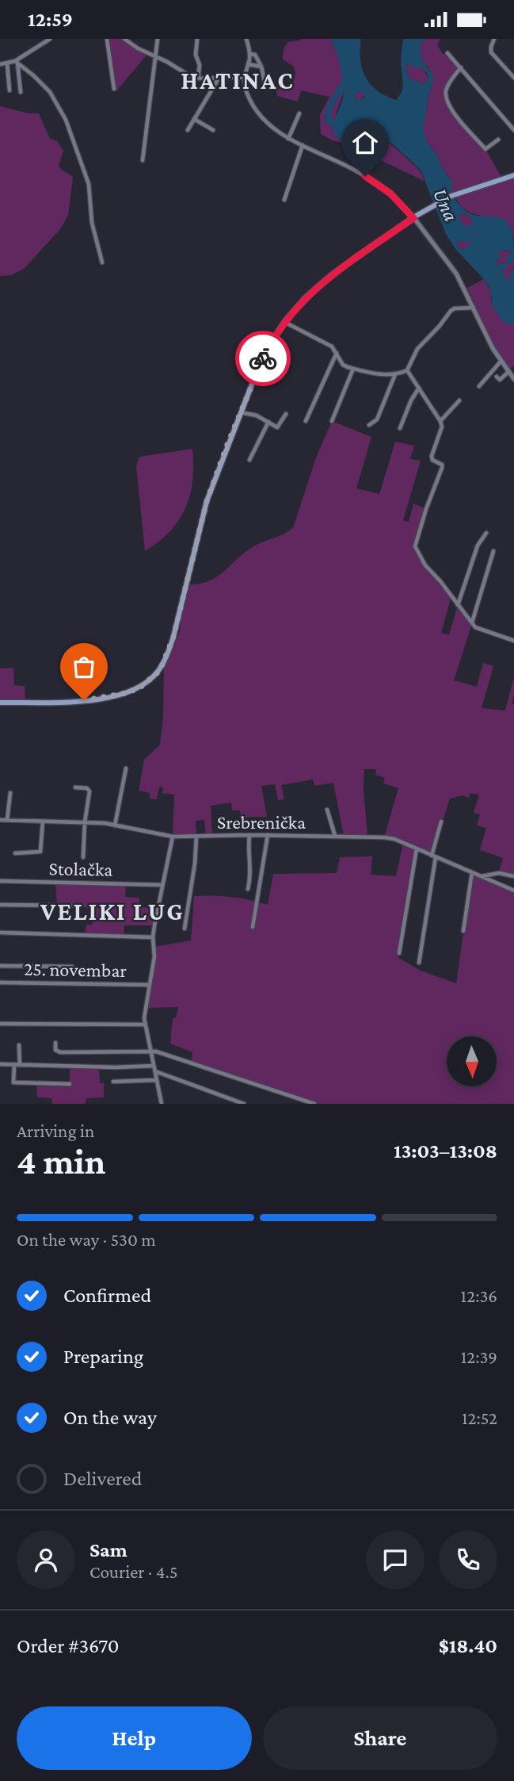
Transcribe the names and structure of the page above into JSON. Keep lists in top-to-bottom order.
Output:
{
  "streets": {
    "street": ["Srebrenička", "Stolačka", "25. novembar"]
  },
  "districts": ["HATINAC", "VELIKI LUG"],
  "water": ["Una"],
  "north": "bottom",
  "page": {
    "status": "12:59",
    "heading": ["4 min", "Arriving in", "13:03–13:08"],
    "panel": [
      "Sam",
      "Courier · 4.5",
      "Order #3670",
      "$18.40"
    ],
    "bar": "On the way · 530 m",
    "list": [
      ["Confirmed", "12:36"],
      ["Preparing", "12:39"],
      ["On the way", "12:52"],
      "Delivered"
    ],
    "buttons": ["Help", "Share"]
  }
}
